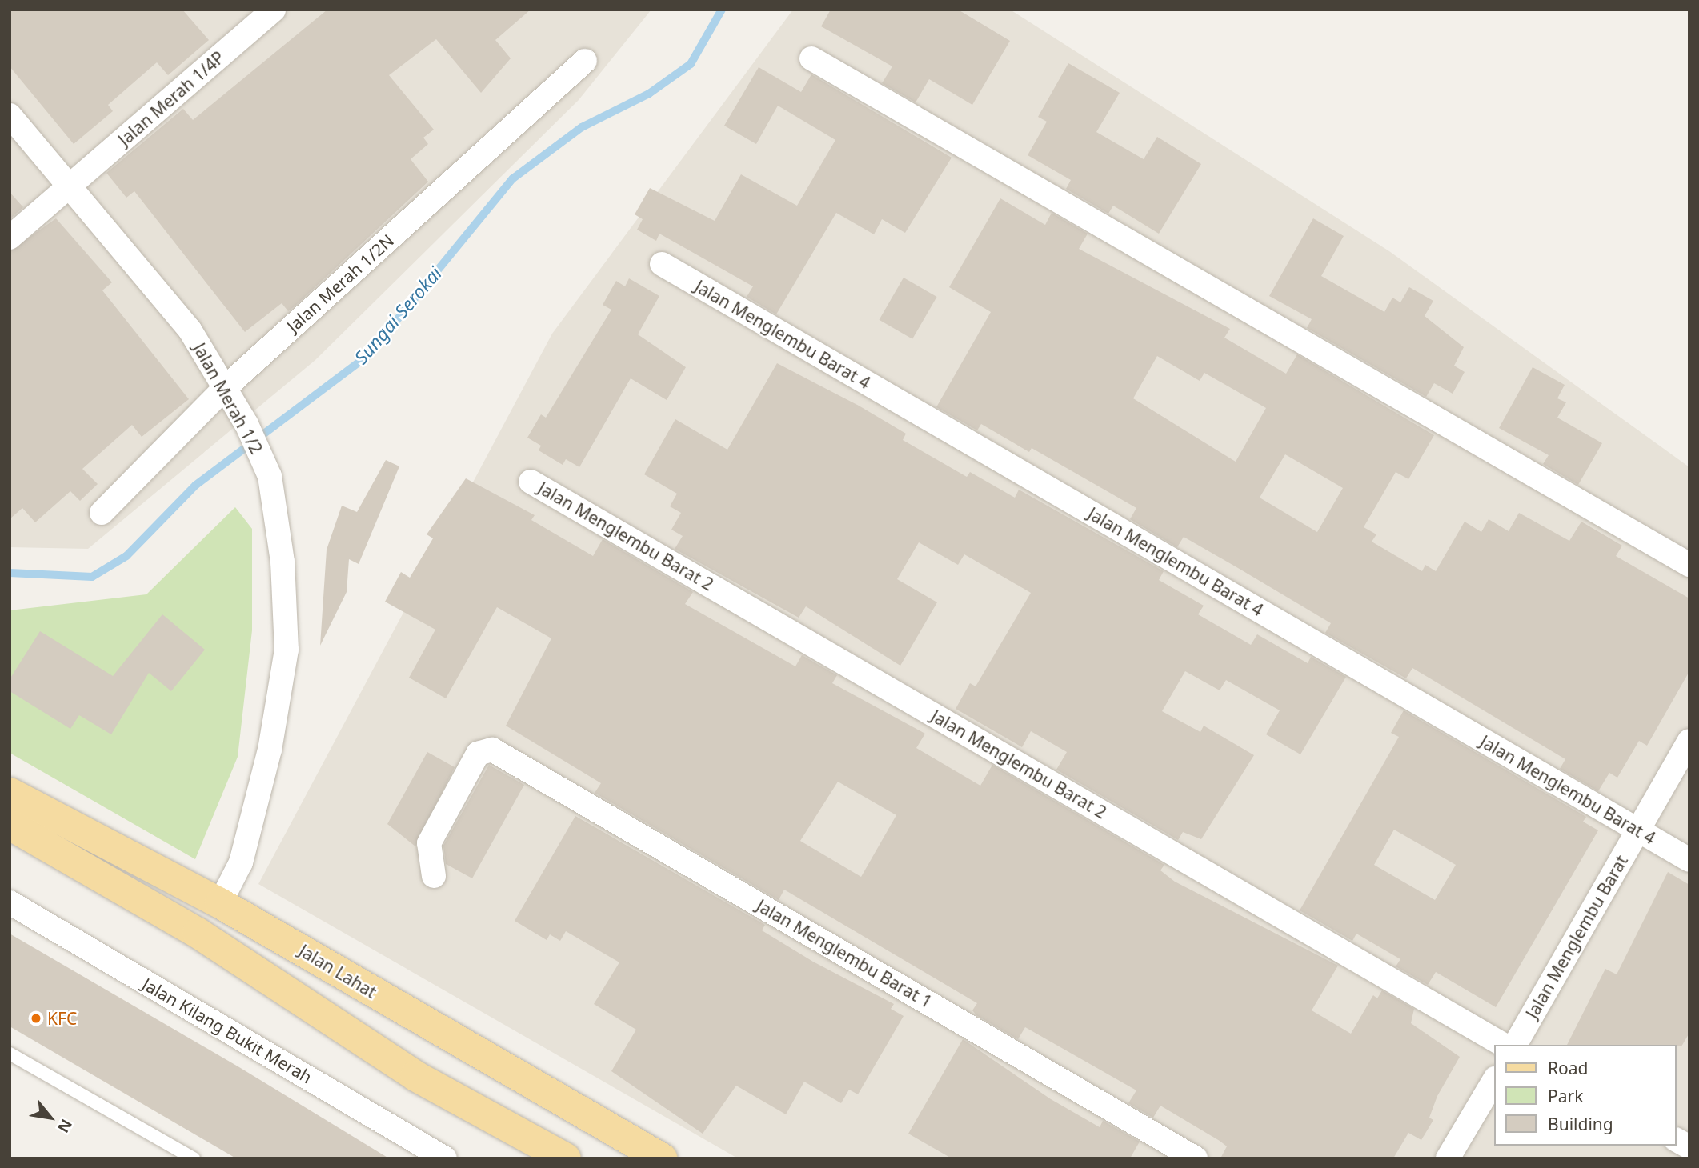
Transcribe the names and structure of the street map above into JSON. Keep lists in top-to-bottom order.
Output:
{
  "streets": {
    "main road": ["Jalan Lahat"],
    "street": [
      "Jalan Merah 1/4P",
      "Jalan Merah 1/2N",
      "Jalan Menglembu Barat 4",
      "Jalan Merah 1/2",
      "Jalan Menglembu Barat 2",
      "Jalan Menglembu Barat",
      "Jalan Menglembu Barat 1",
      "Jalan Kilang Bukit Merah"
    ]
  },
  "crossings": [
    ["Jalan Merah 1/4P", "Jalan Merah 1/2"],
    ["Jalan Merah 1/2N", "Jalan Merah 1/2"],
    ["Jalan Menglembu Barat 4", "Jalan Menglembu Barat"],
    ["Jalan Merah 1/2", "Jalan Lahat"]
  ],
  "water": ["Sungai Serokai"],
  "places": ["KFC"],
  "legend": ["Road", "Park", "Building"],
  "north": "bottom right"
}
